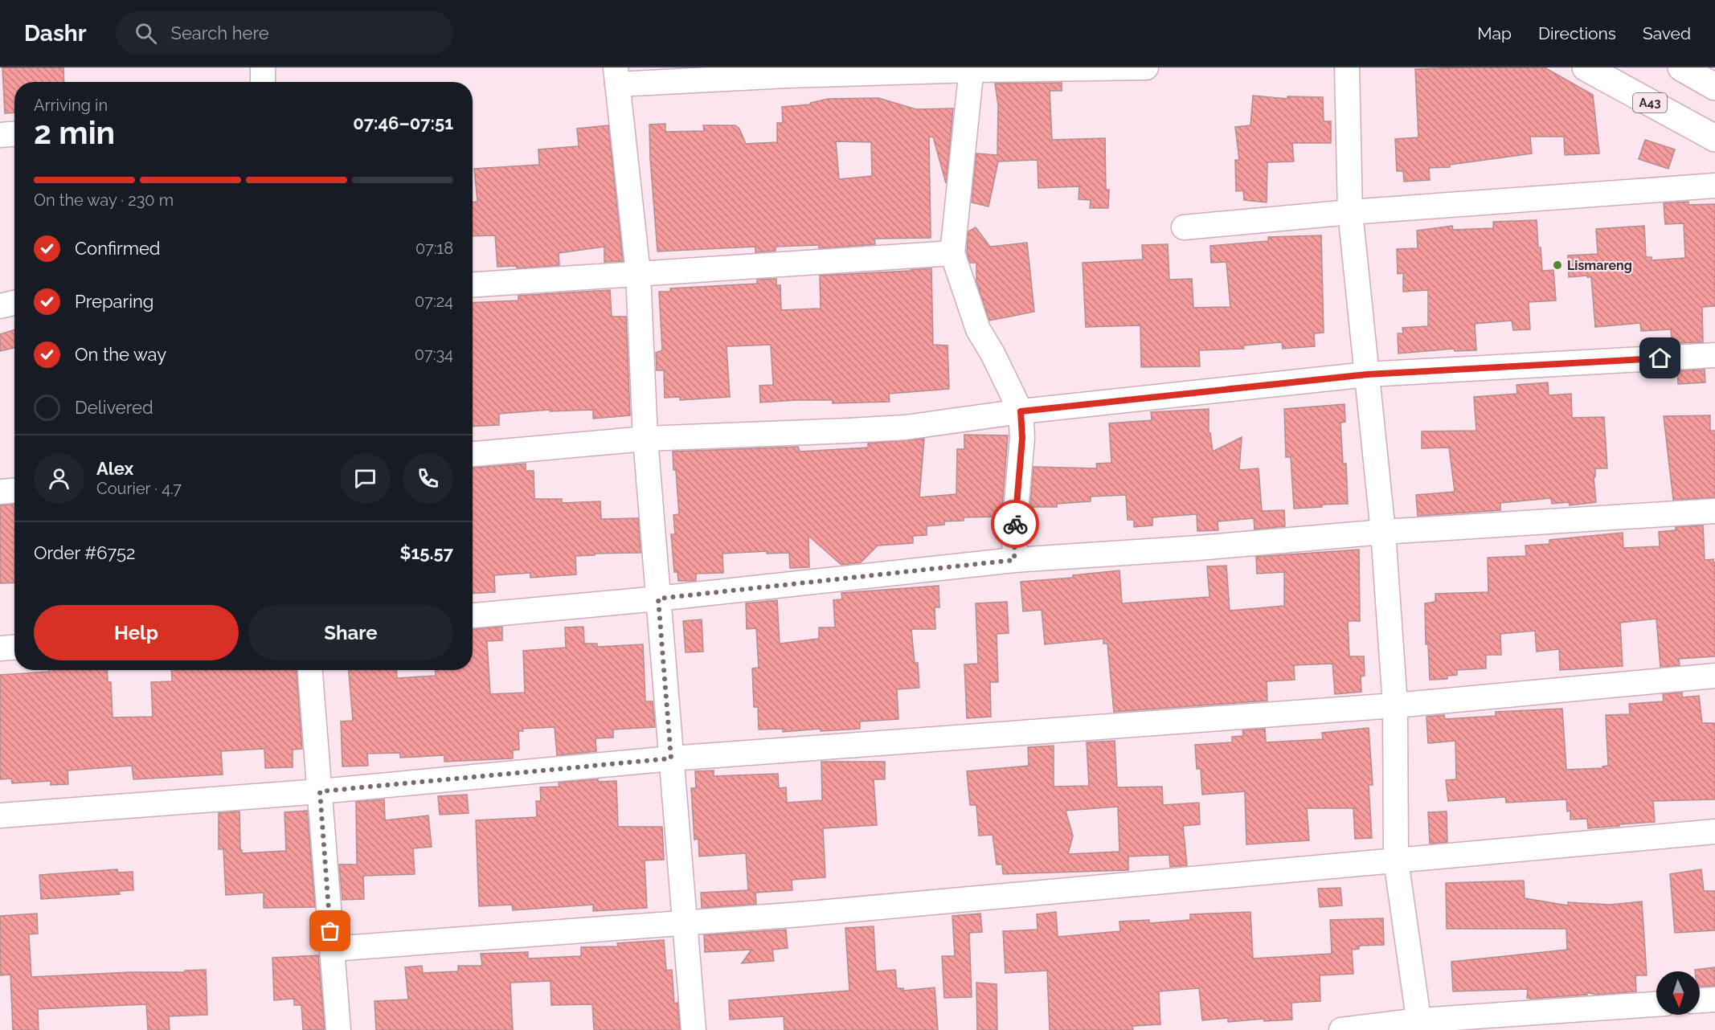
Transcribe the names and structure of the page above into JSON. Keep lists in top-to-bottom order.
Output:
{
  "streets": {
    "highway": ["A43"]
  },
  "places": ["Lismareng"],
  "north": "bottom",
  "page": {
    "header": "Dashr",
    "search": "Search here",
    "nav": ["Map", "Directions", "Saved"],
    "heading": ["2 min", "Arriving in", "07:46–07:51"],
    "panel": [
      "Alex",
      "Courier · 4.7",
      "Order #6752",
      "$15.57"
    ],
    "bar": "On the way · 230 m",
    "list": [
      ["Confirmed", "07:18"],
      ["Preparing", "07:24"],
      ["On the way", "07:34"],
      "Delivered"
    ],
    "buttons": ["Help", "Share"]
  }
}
